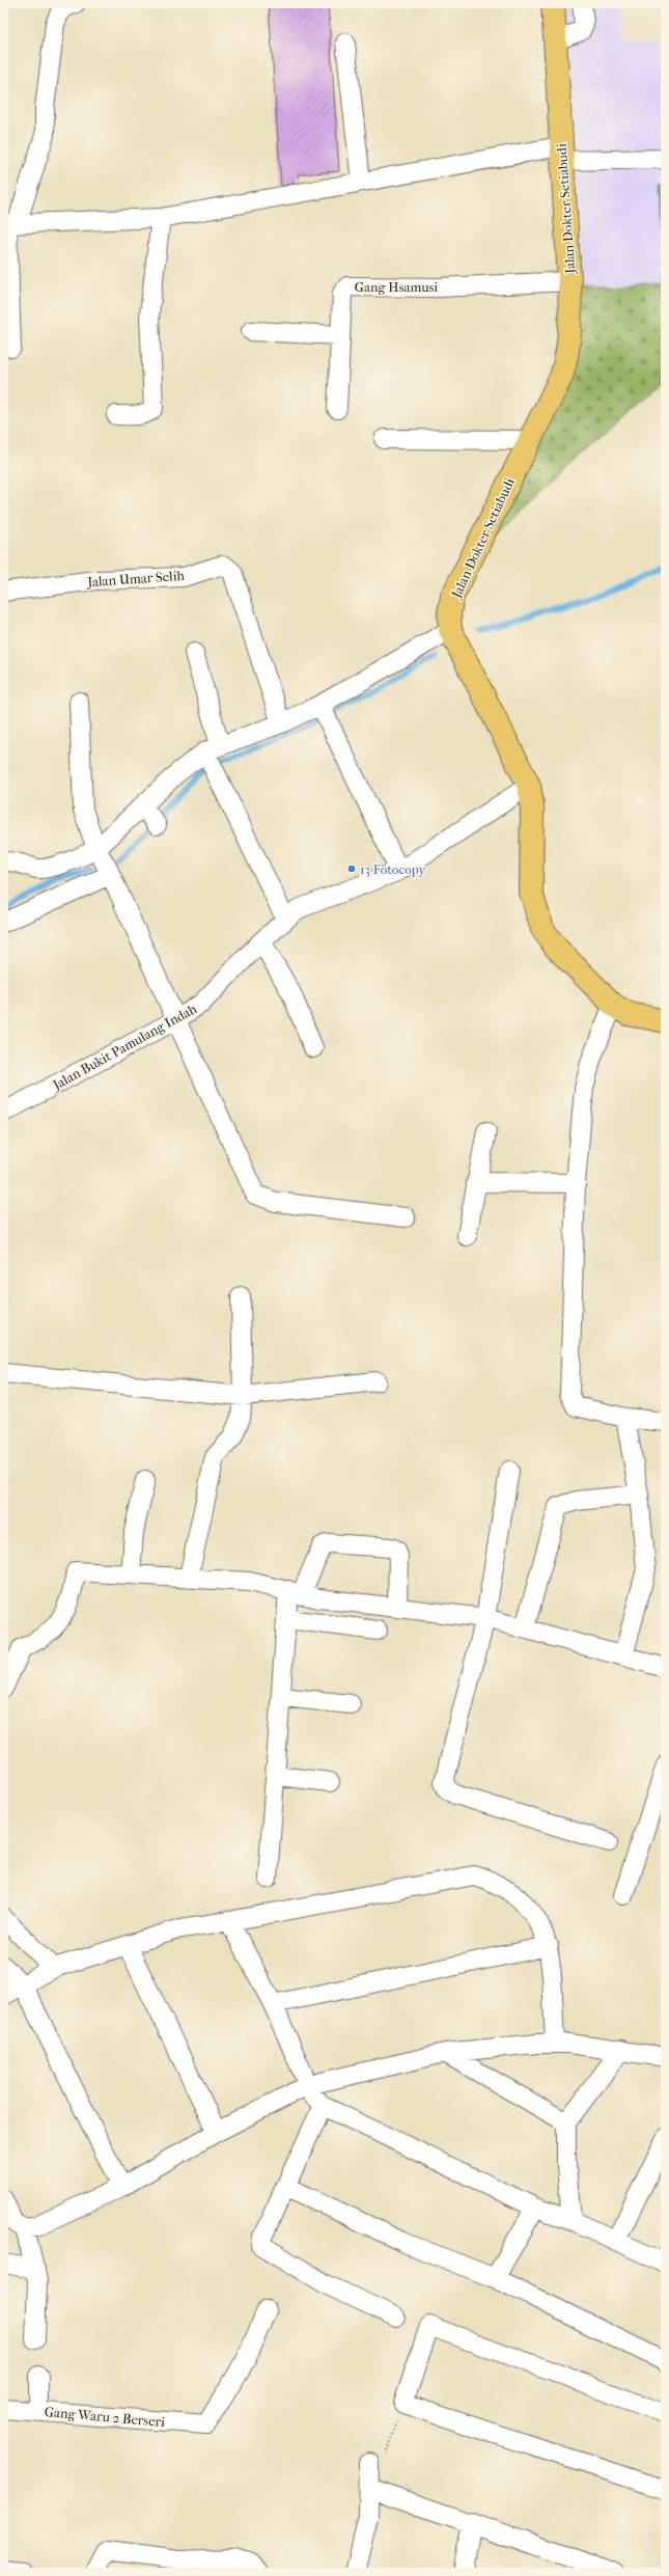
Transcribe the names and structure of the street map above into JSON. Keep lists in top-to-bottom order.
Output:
{
  "streets": {
    "main road": ["Jalan Dokter Setiabudi"],
    "street": [
      "Gang Hsamusi",
      "Jalan Umar Selih",
      "Jalan Bukit Pamulang Indah",
      "Gang Waru 2 Berseri"
    ]
  },
  "crossings": [
    ["Jalan Dokter Setiabudi", "Gang Hsamusi"],
    ["Jalan Dokter Setiabudi", "Jalan Bukit Pamulang Indah"]
  ],
  "places": ["13 Fotocopy"]
}
